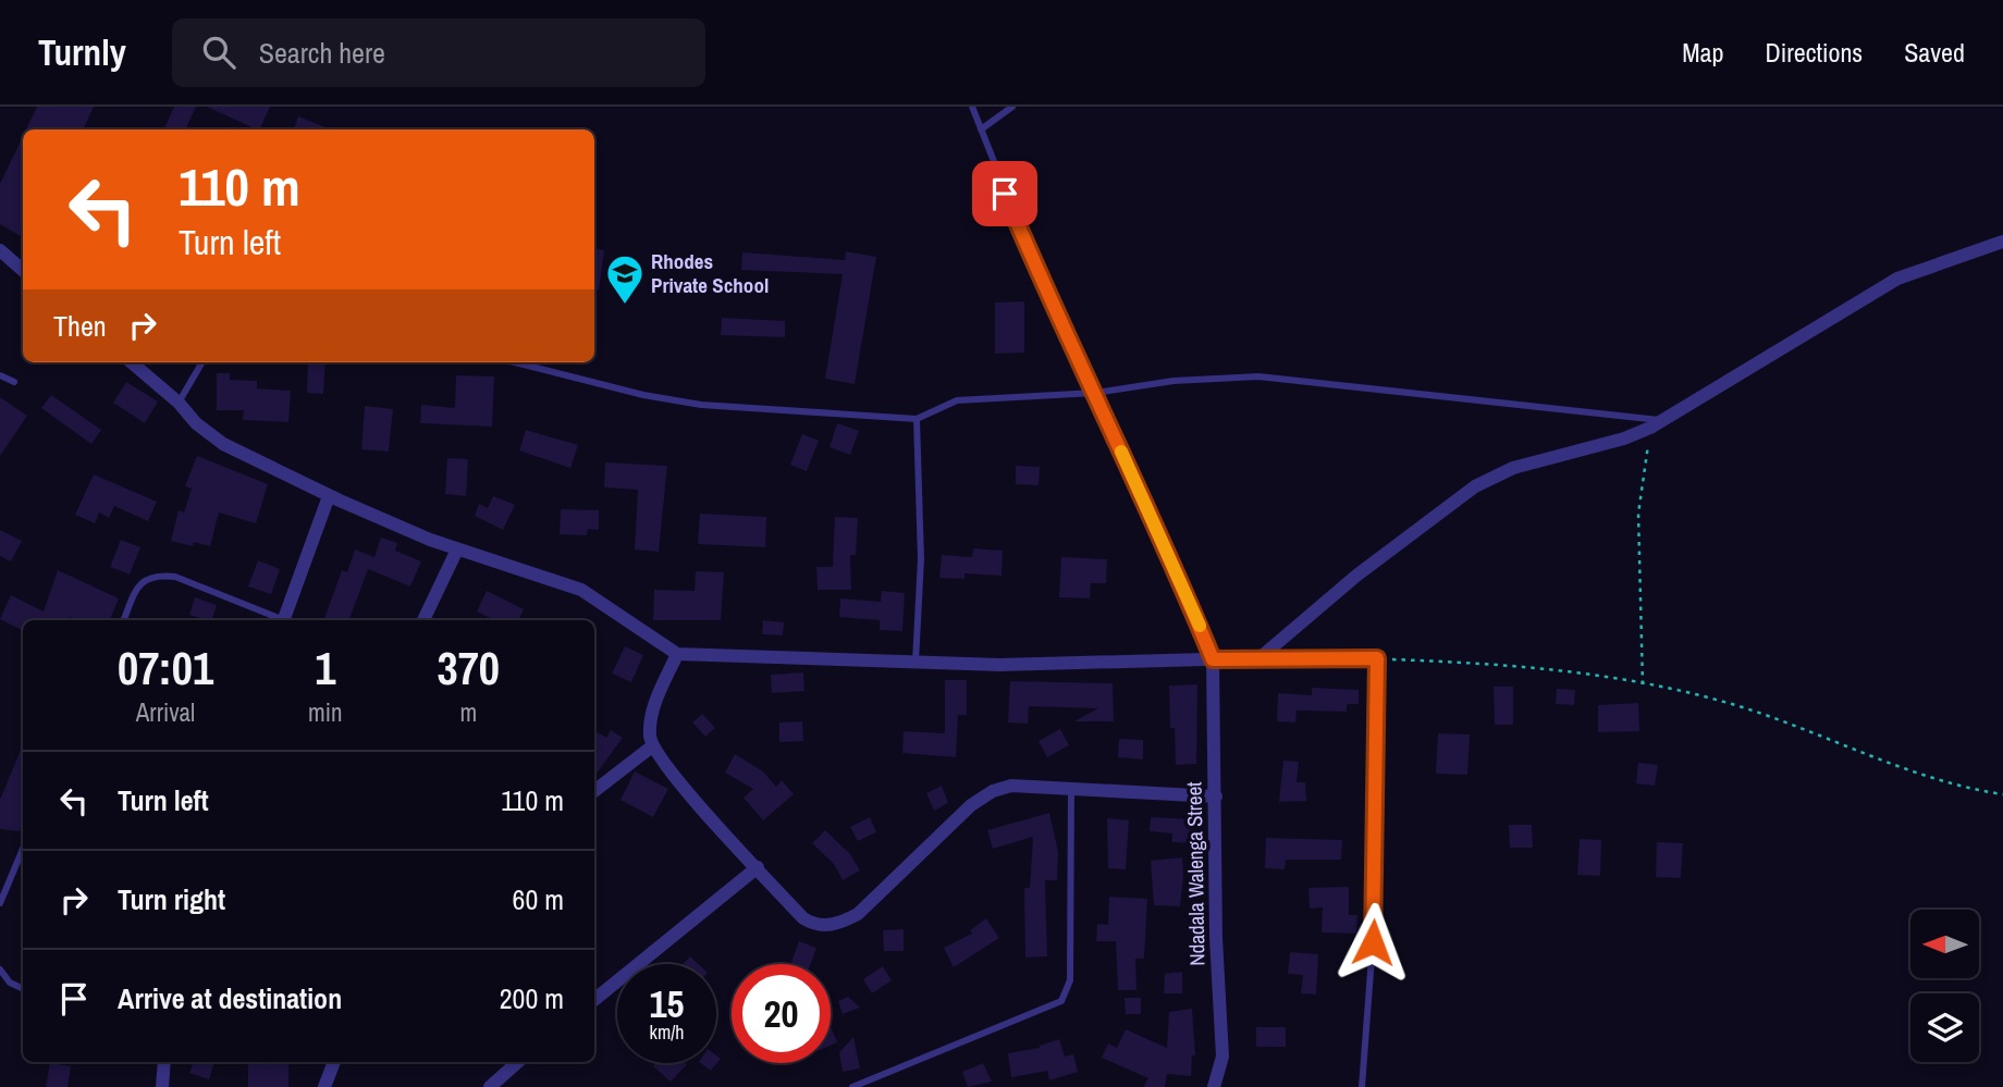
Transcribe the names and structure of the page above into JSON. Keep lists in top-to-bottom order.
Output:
{
  "streets": {
    "street": ["Ndadala Walenga Street"]
  },
  "places": {
    "school or university": ["Rhodes Private School"]
  },
  "north": "left",
  "page": {
    "header": "Turnly",
    "search": "Search here",
    "nav": ["Map", "Directions", "Saved"],
    "turn": ["110 m", "Turn left"],
    "then": "Then",
    "eta": [
      "07:01",
      "Arrival",
      "1",
      "min",
      "370",
      "m"
    ],
    "list": [
      {
        "name": "Turn left",
        "value": "110 m"
      },
      {
        "name": "Turn right",
        "value": "60 m"
      },
      {
        "name": "Arrive at destination",
        "value": "200 m"
      }
    ],
    "speed": "15 km/h",
    "limit": "20"
  }
}
